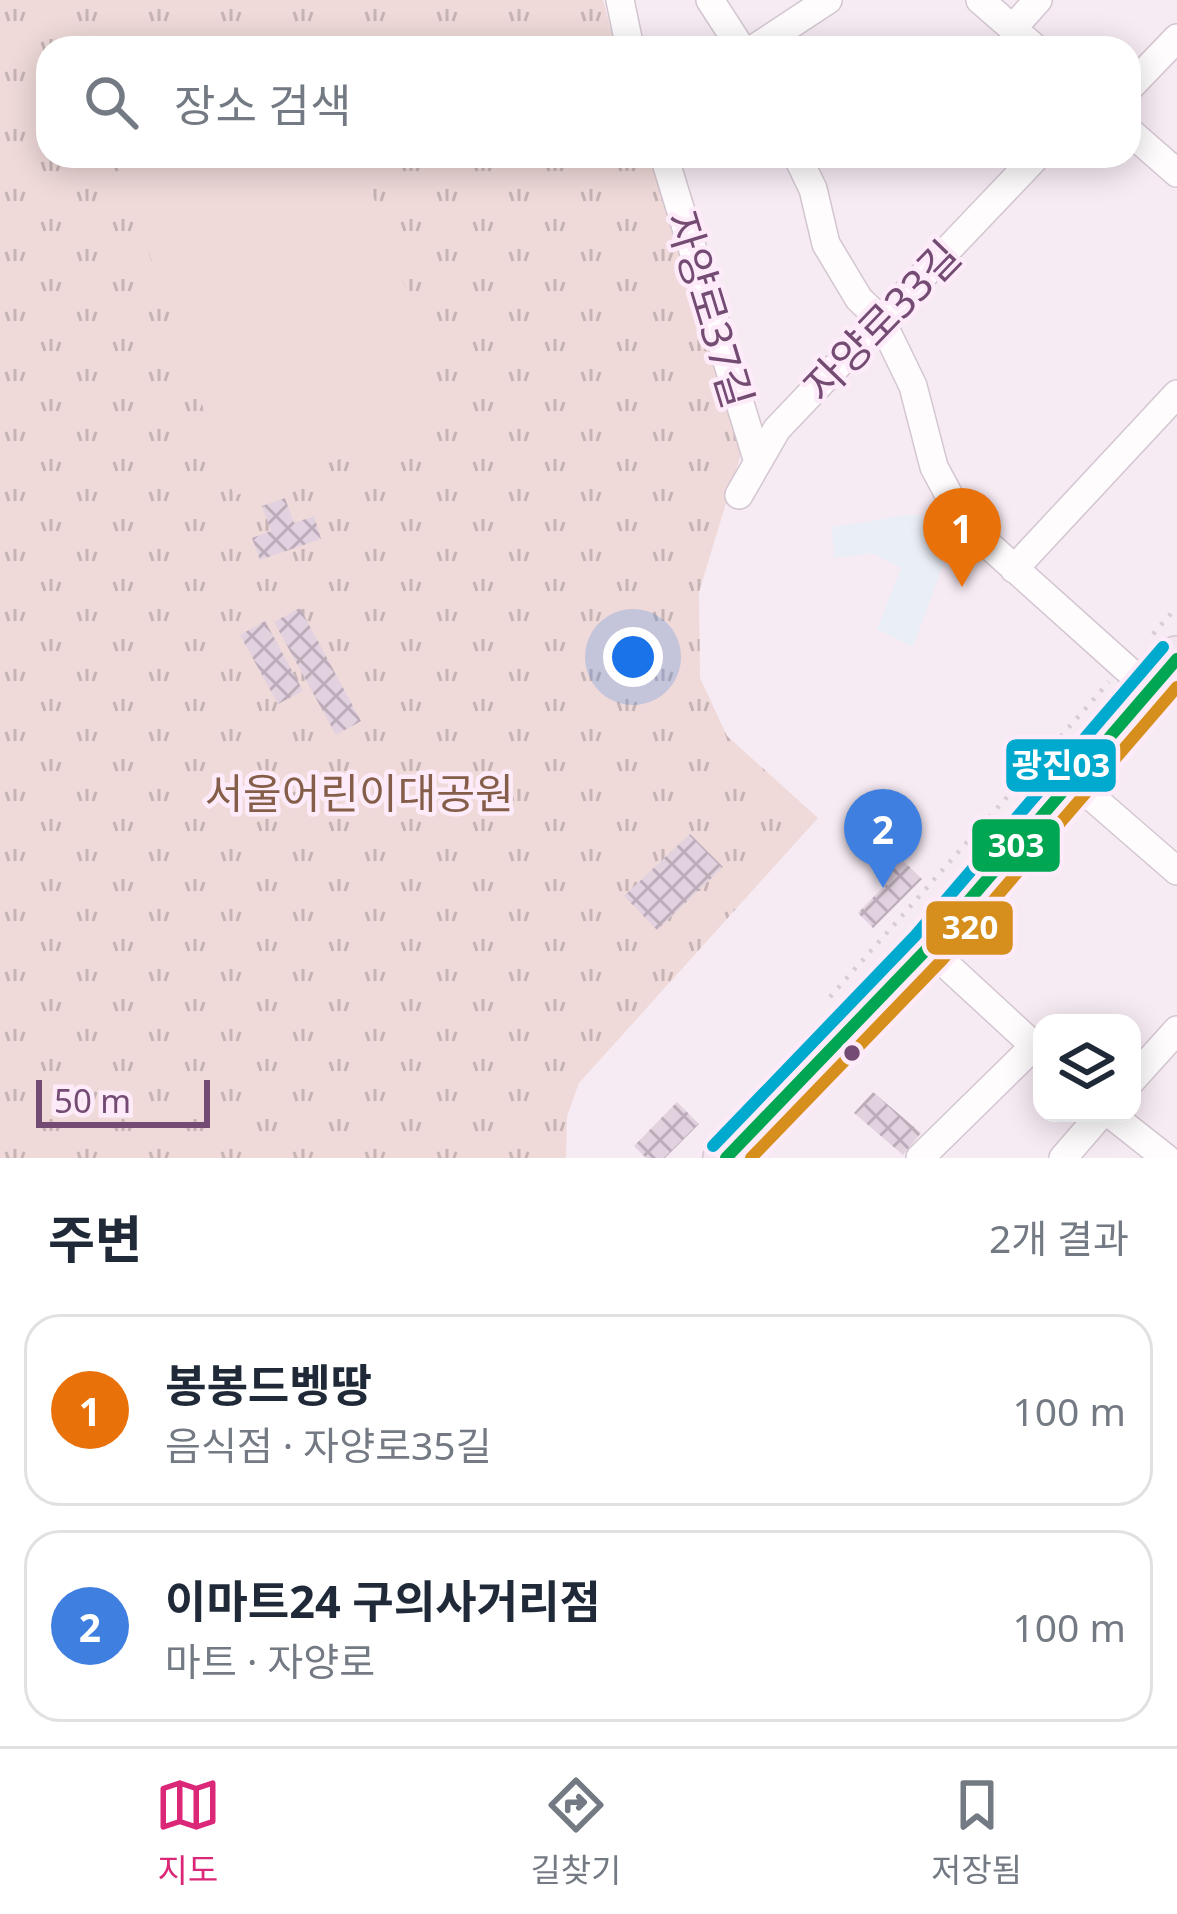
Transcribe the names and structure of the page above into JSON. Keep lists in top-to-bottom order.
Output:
{
  "streets": {
    "street": ["자양로37길", "자양로33길"]
  },
  "crossings": [
    ["자양로37길", "자양로33길"]
  ],
  "parks": ["서울어린이대공원"],
  "lines": ["transit line 광진03", "transit line 303", "transit line 320"],
  "scale_bar": "50 m",
  "page": {
    "search": "장소 검색",
    "pins": ["1", "2"],
    "scale": "50 m",
    "heading": ["주변", "2개 결과"],
    "list": [
      {
        "mark": "1",
        "name": "봉봉드벵땅",
        "note": "음식점 · 자양로35길",
        "value": "100 m"
      },
      {
        "mark": "2",
        "name": "이마트24 구의사거리점",
        "note": "마트 · 자양로",
        "value": "100 m"
      }
    ],
    "nav": ["지도", "길찾기", "저장됨"]
  }
}
